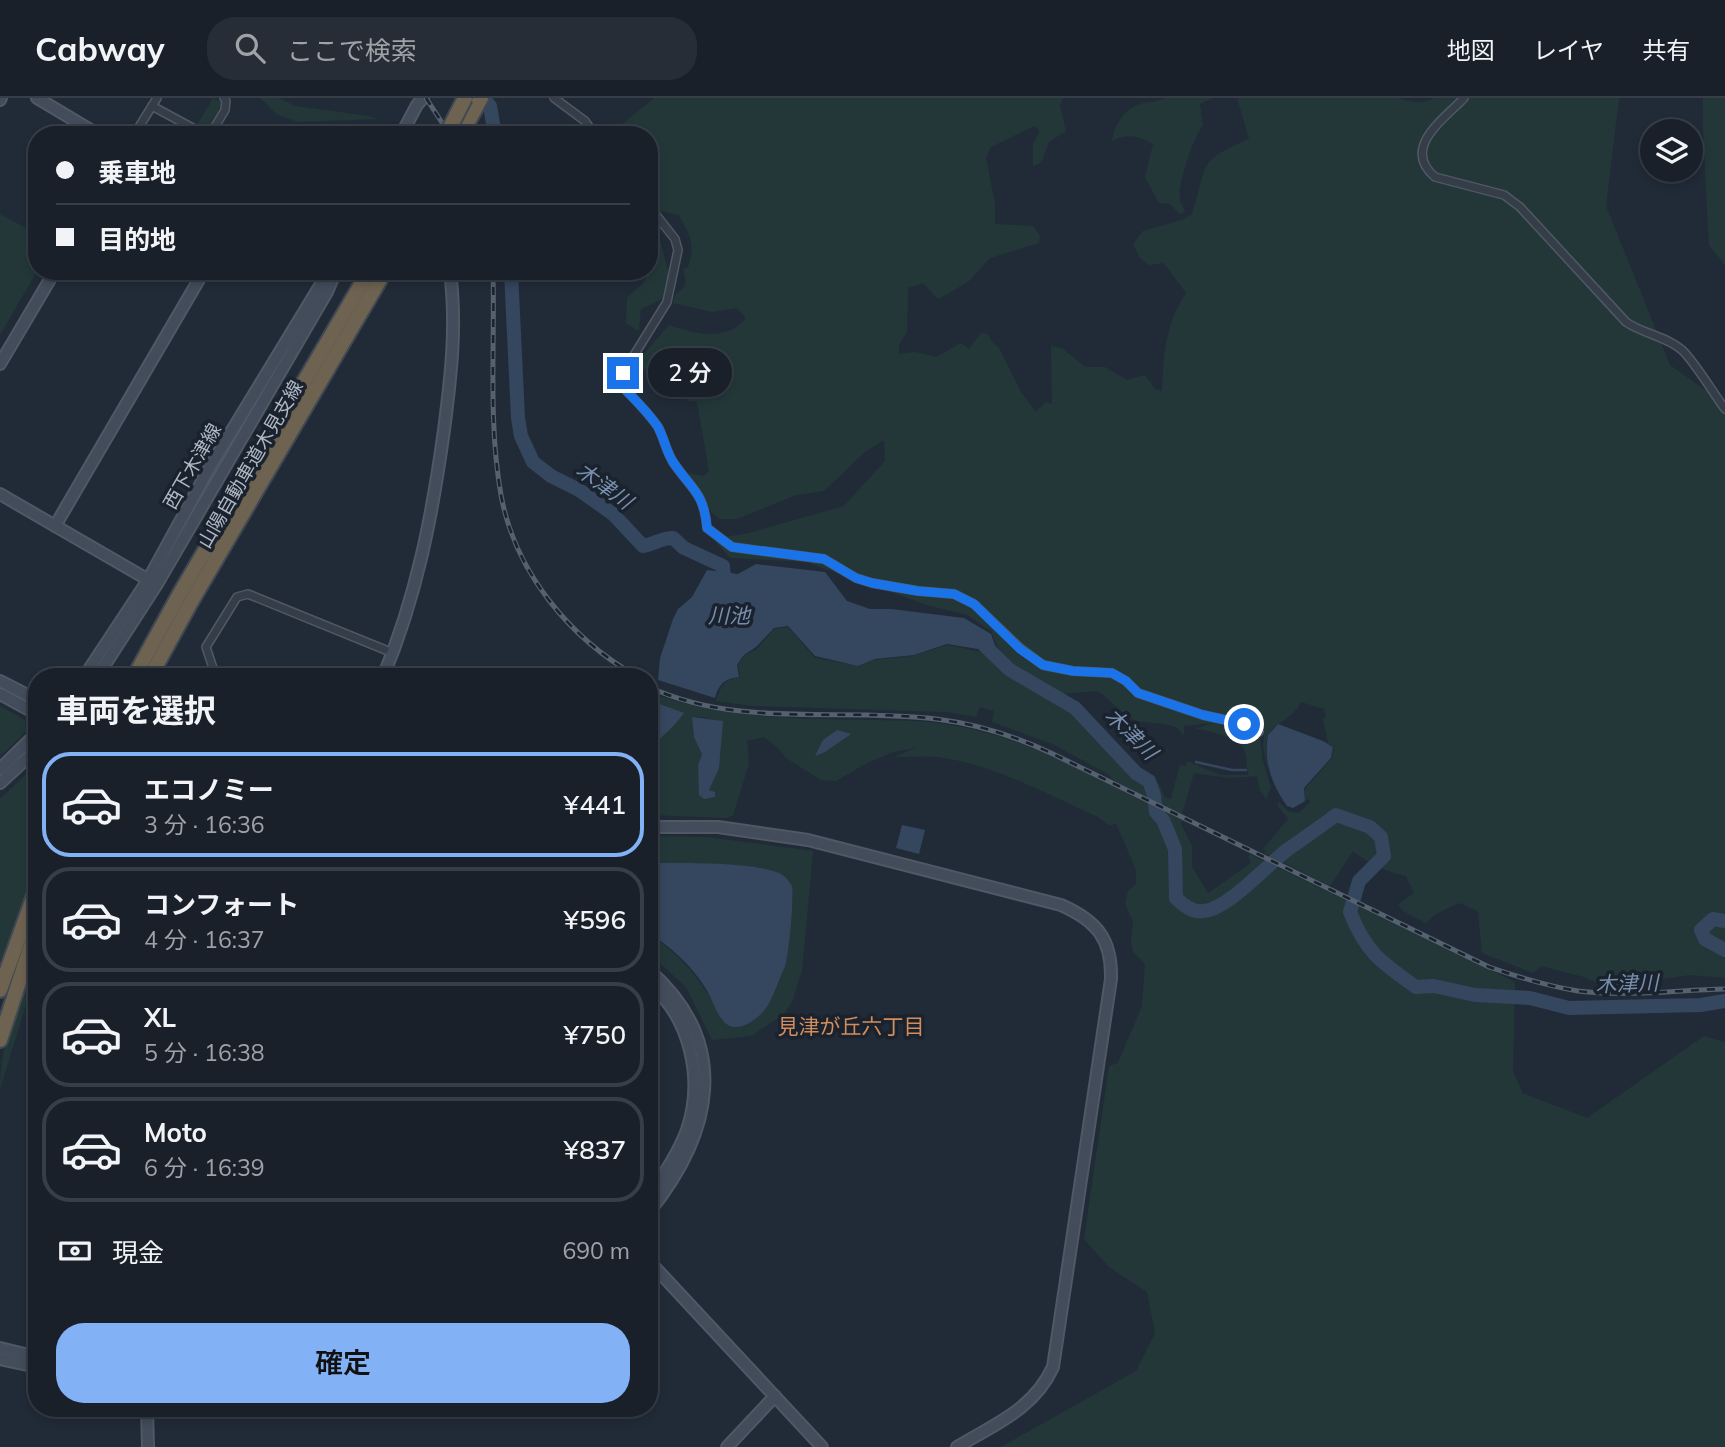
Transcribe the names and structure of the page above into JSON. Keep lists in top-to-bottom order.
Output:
{
  "streets": {
    "highway": ["山陽自動車道木見支線"],
    "street": ["西下木津線"]
  },
  "districts": ["見津が丘六丁目"],
  "water": ["木津川", "川池"],
  "page": {
    "header": "Cabway",
    "search": "ここで検索",
    "nav": ["地図", "レイヤ", "共有"],
    "banner": ["乗車地", "目的地"],
    "bubble": "2 分",
    "heading": "車両を選択",
    "list": [
      {
        "name": "エコノミー",
        "note": "3 分 · 16:36",
        "value": "¥441"
      },
      {
        "name": "コンフォート",
        "note": "4 分 · 16:37",
        "value": "¥596"
      },
      {
        "name": "XL",
        "note": "5 分 · 16:38",
        "value": "¥750"
      },
      {
        "name": "Moto",
        "note": "6 分 · 16:39",
        "value": "¥837"
      }
    ],
    "pay": ["現金", "690 m"],
    "buttons": "確定"
  }
}
